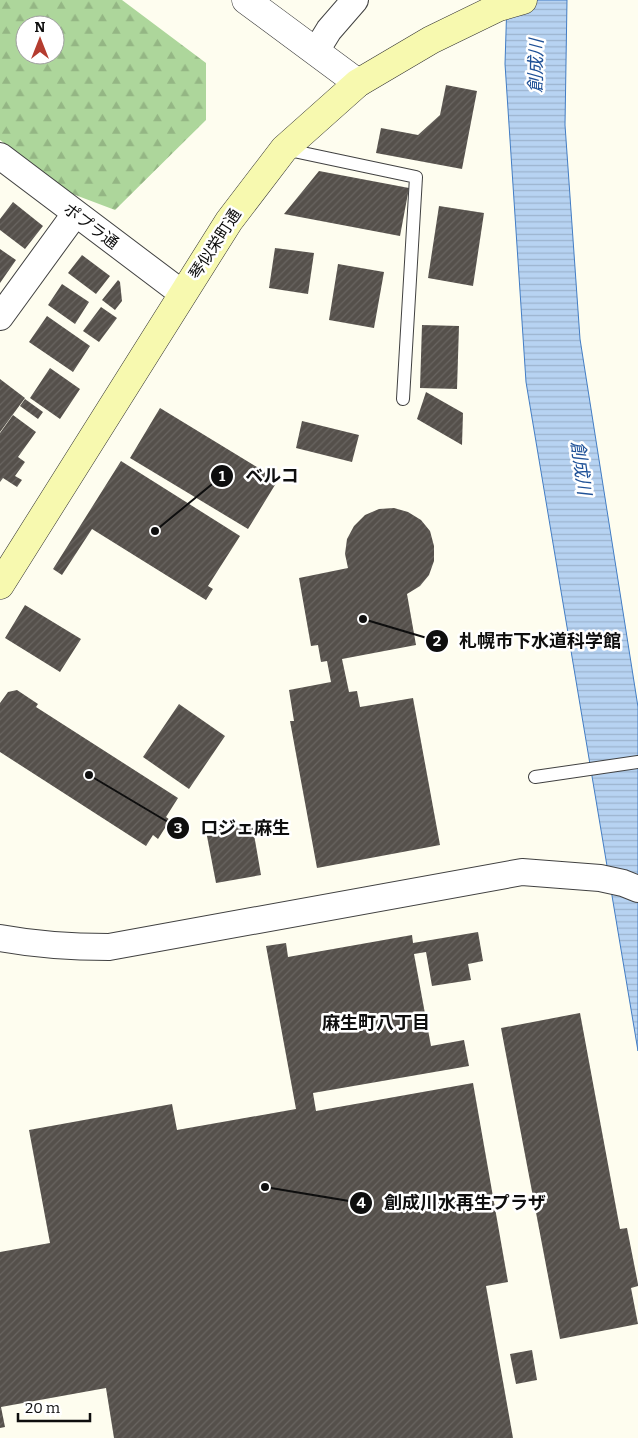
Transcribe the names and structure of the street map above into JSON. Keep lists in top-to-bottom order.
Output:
{
  "streets": {
    "main road": ["琴似栄町通"],
    "street": ["ポプラ通"]
  },
  "crossings": [
    ["ポプラ通", "琴似栄町通"]
  ],
  "districts": ["麻生町八丁目"],
  "water": ["創成川"],
  "places": [
    "ベルコ",
    "札幌市下水道科学館",
    "ロジェ麻生",
    "創成川水再生プラザ"
  ],
  "scale_bar": "20 m",
  "north": "top"
}
